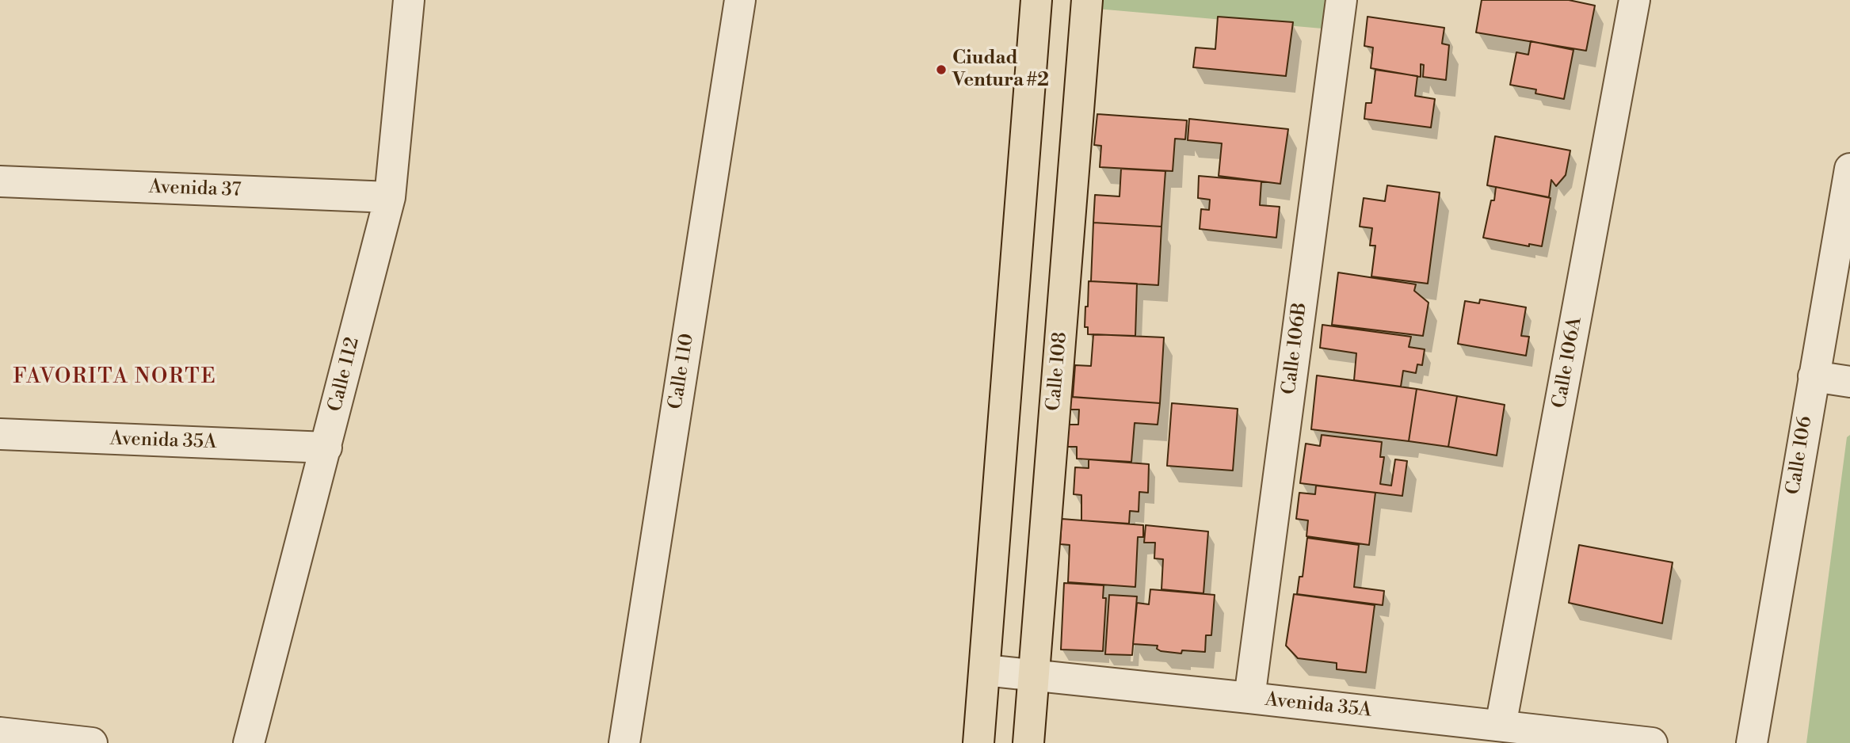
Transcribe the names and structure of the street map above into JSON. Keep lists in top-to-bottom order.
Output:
{
  "streets": {
    "main road": ["Calle 108"],
    "street": [
      "Avenida 37",
      "Calle 106B",
      "Calle 106A",
      "Calle 110",
      "Calle 112",
      "Avenida 35A",
      "Calle 106"
    ]
  },
  "crossings": [
    ["Avenida 37", "Calle 112"],
    ["Calle 106B", "Avenida 35A"],
    ["Calle 106A", "Avenida 35A"],
    ["Calle 108", "Avenida 35A"],
    ["Calle 112", "Avenida 35A"]
  ],
  "districts": ["FAVORITA NORTE"],
  "places": ["Ciudad Ventura #2"]
}
